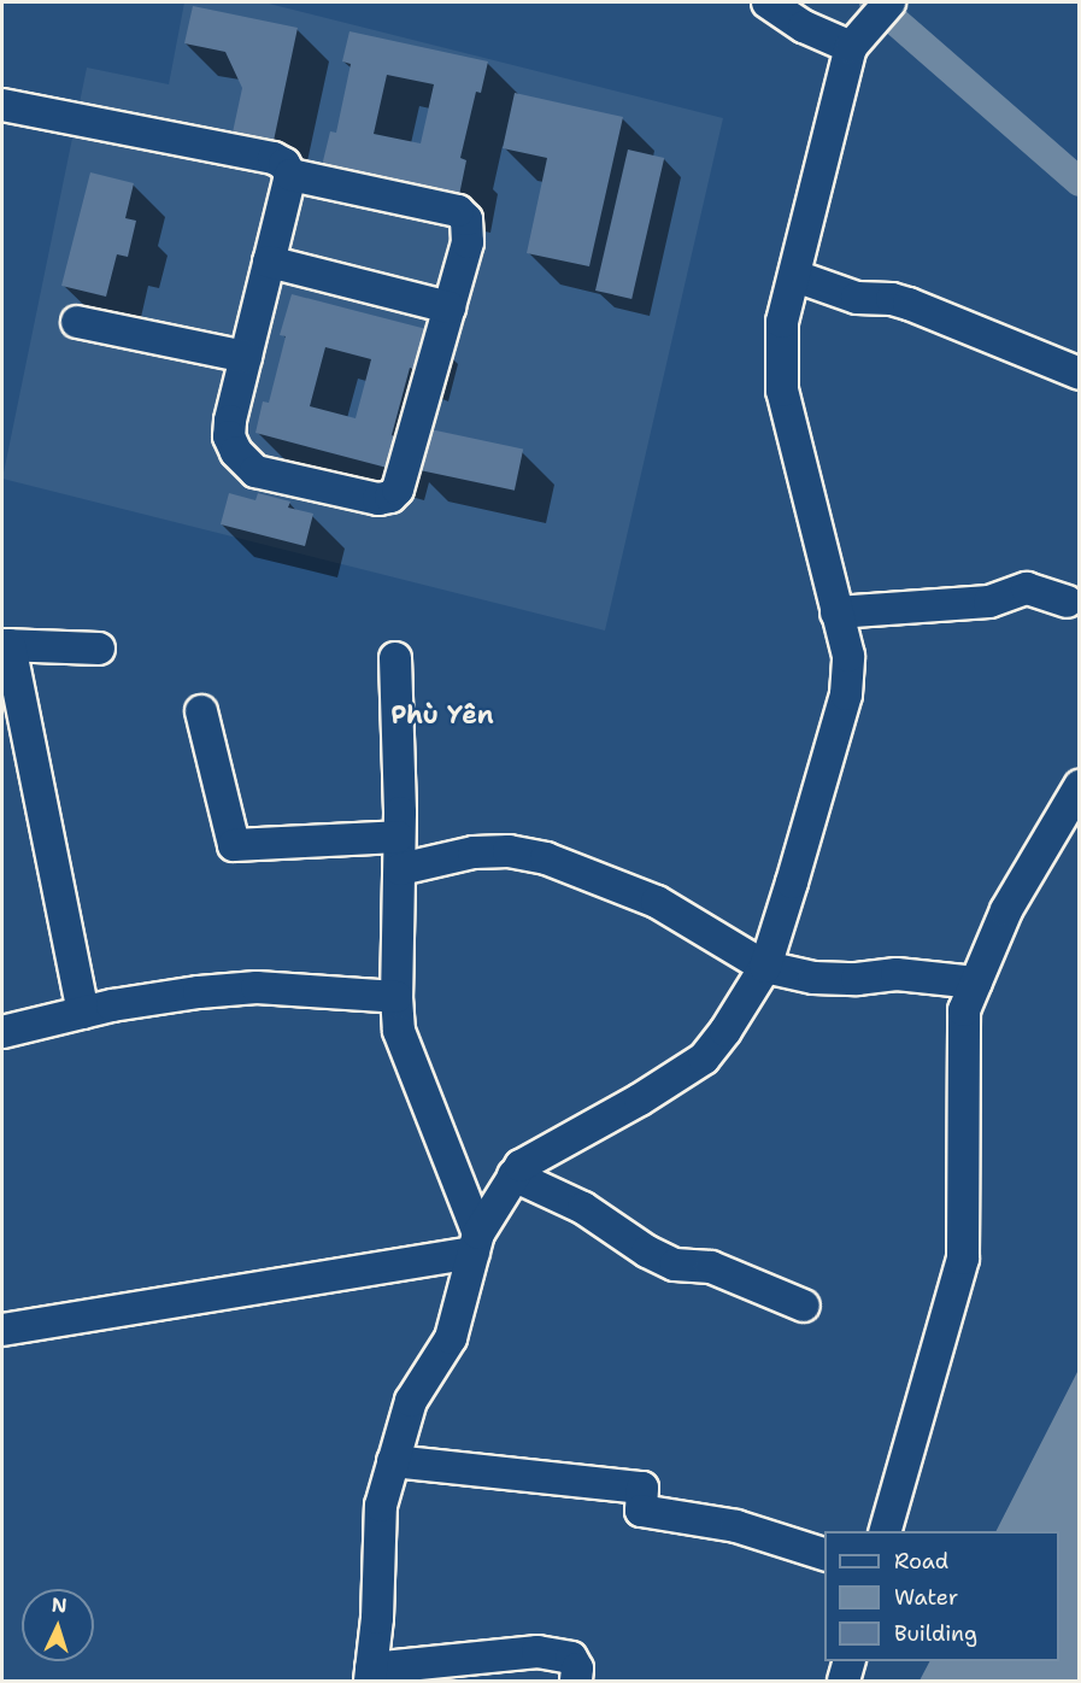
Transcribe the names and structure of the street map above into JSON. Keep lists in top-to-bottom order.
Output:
{
  "districts": ["Phù Yên"],
  "legend": ["Road", "Water", "Building"],
  "north": "top"
}
